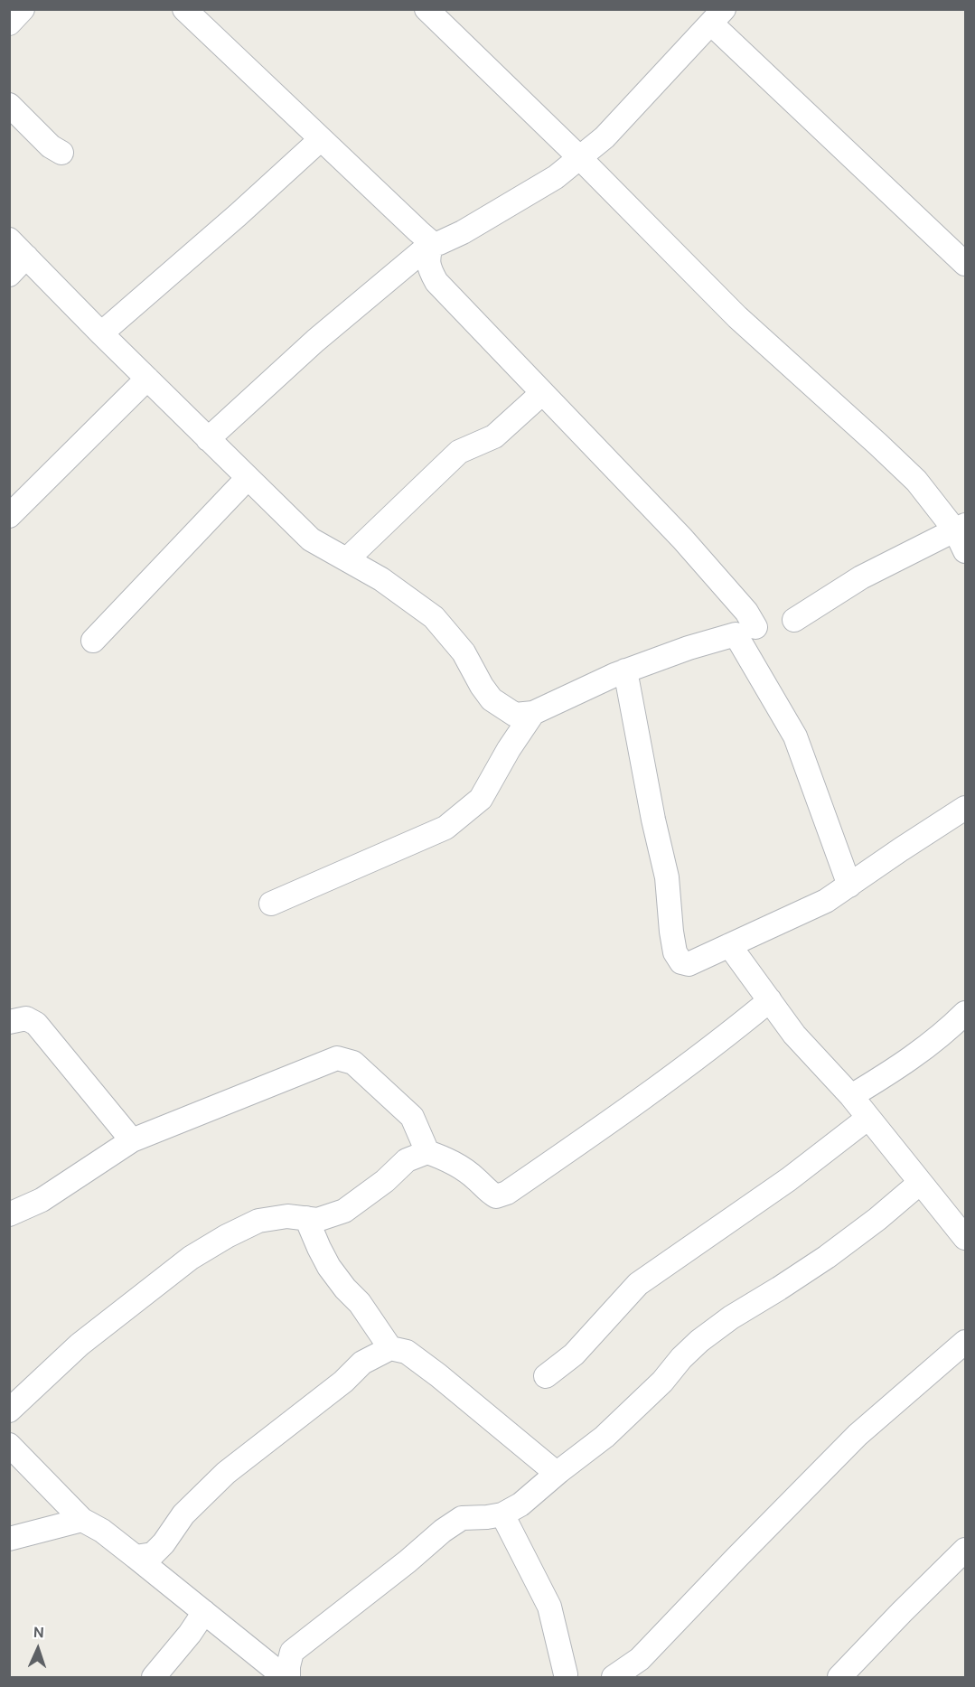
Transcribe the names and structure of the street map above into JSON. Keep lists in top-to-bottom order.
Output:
{
  "north": "top"
}
